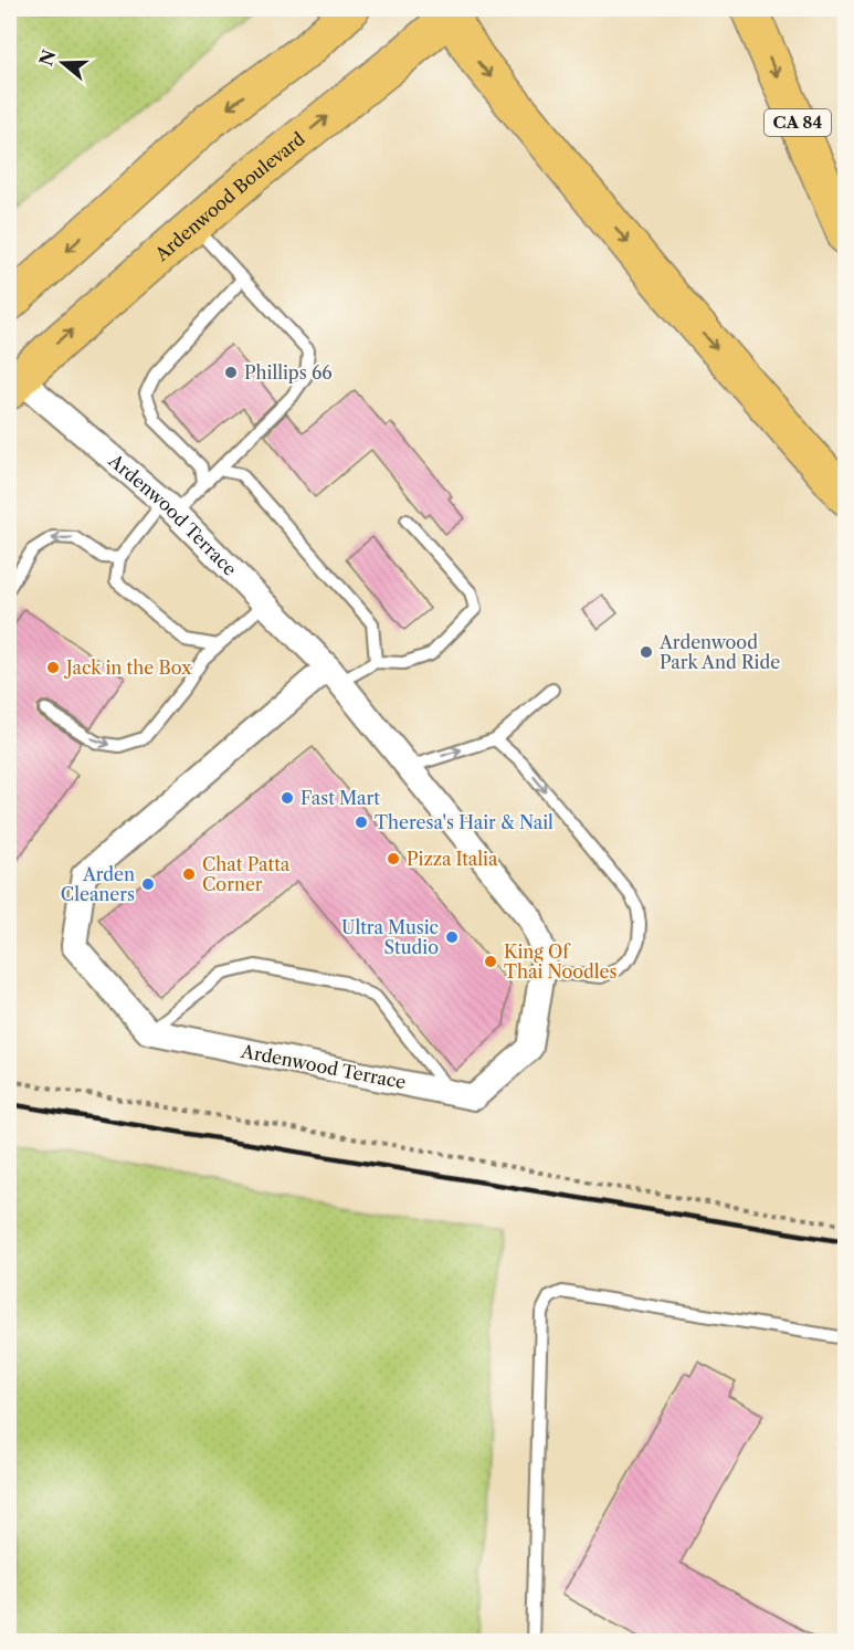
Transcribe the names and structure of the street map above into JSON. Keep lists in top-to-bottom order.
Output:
{
  "streets": {
    "main road": ["CA 84", "Ardenwood Boulevard"],
    "street": ["Ardenwood Terrace"]
  },
  "crossings": [
    ["Ardenwood Boulevard", "Ardenwood Terrace"]
  ],
  "places": [
    "Phillips 66",
    "Ardenwood Park And Ride",
    "Jack in the Box",
    "Fast Mart",
    "Theresa's Hair & Nail",
    "Pizza Italia",
    "Chat Patta Corner",
    "Arden Cleaners",
    "Ultra Music Studio",
    "King Of Thai Noodles"
  ],
  "north": "left"
}
